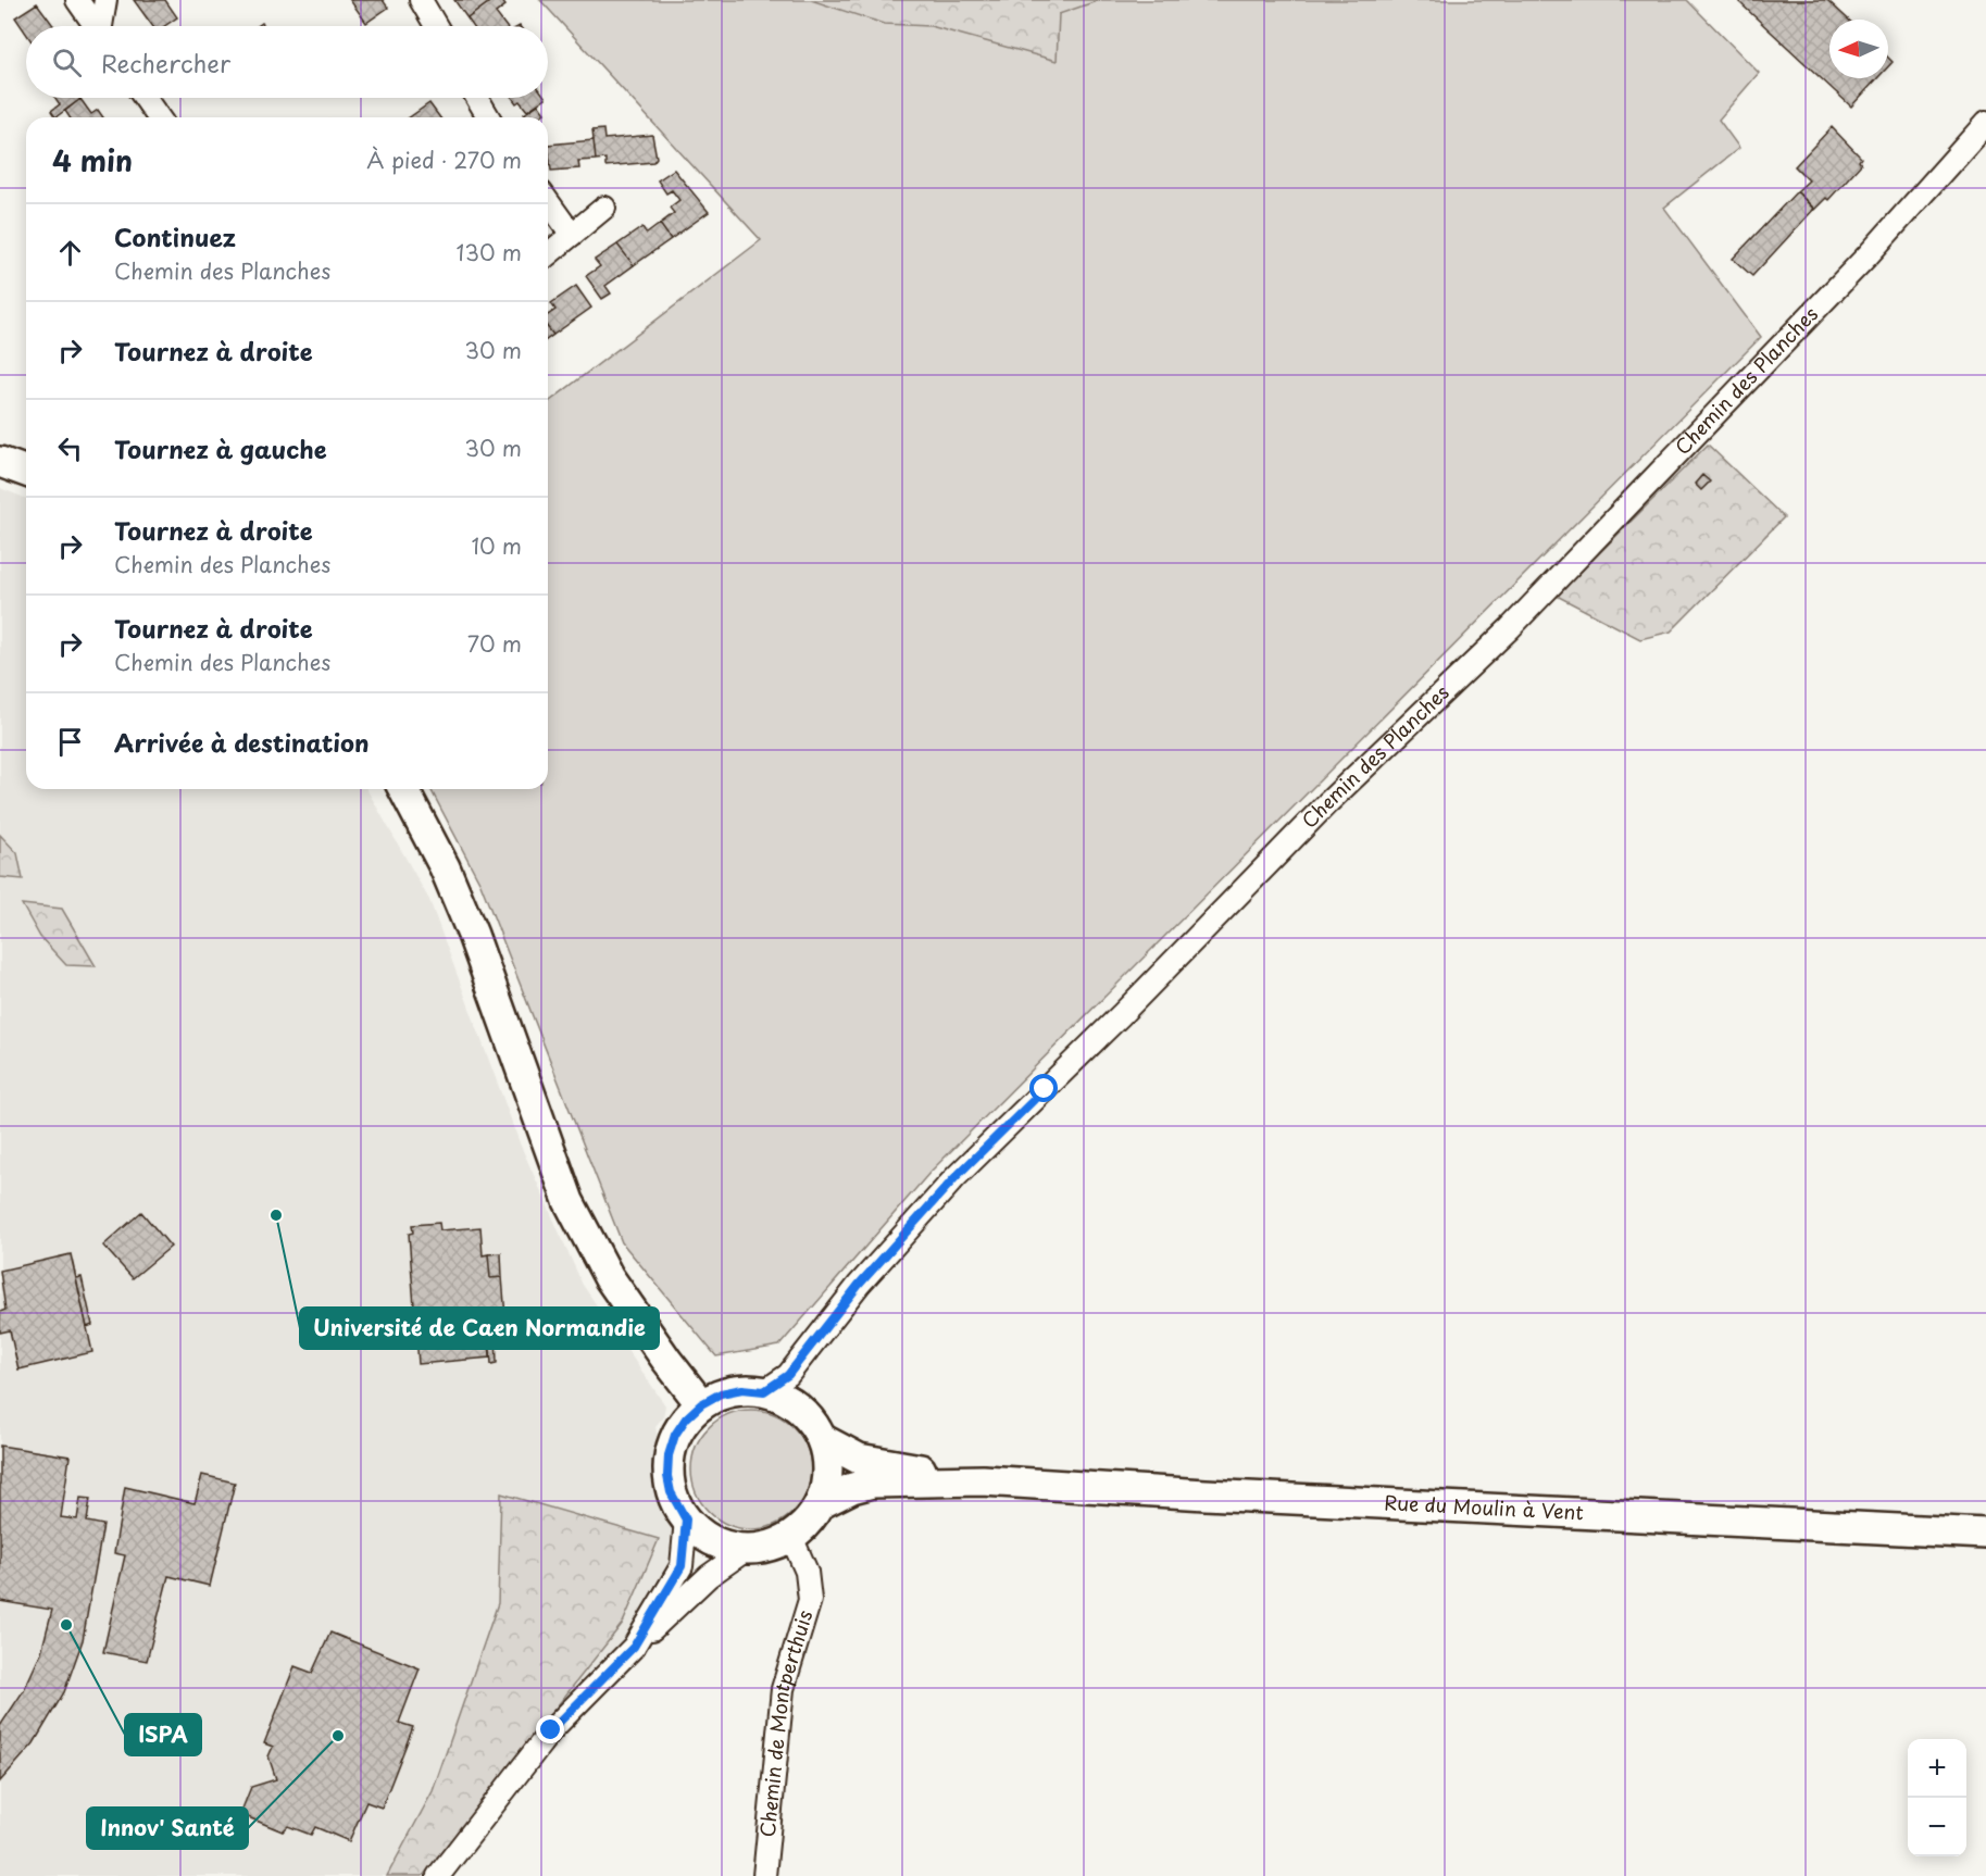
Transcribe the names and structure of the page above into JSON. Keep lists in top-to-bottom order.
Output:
{
  "streets": {
    "main road": ["Rue du Moulin à Vent"],
    "street": ["Chemin des Planches", "Chemin de Montperthuis"]
  },
  "crossings": [
    ["Chemin des Planches", "Chemin de Montperthuis"]
  ],
  "places": ["Université de Caen Normandie", "ISPA", "Innov' Santé"],
  "north": "left",
  "page": {
    "search": "Rechercher",
    "heading": ["4 min", "À pied · 270 m"],
    "list": [
      ["Continuez", "Chemin des Planches", "130 m"],
      ["Tournez à droite", "30 m"],
      ["Tournez à gauche", "30 m"],
      ["Tournez à droite", "Chemin des Planches", "10 m"],
      ["Tournez à droite", "Chemin des Planches", "70 m"],
      "Arrivée à destination"
    ],
    "map_buttons": ["+", "−"]
  }
}
